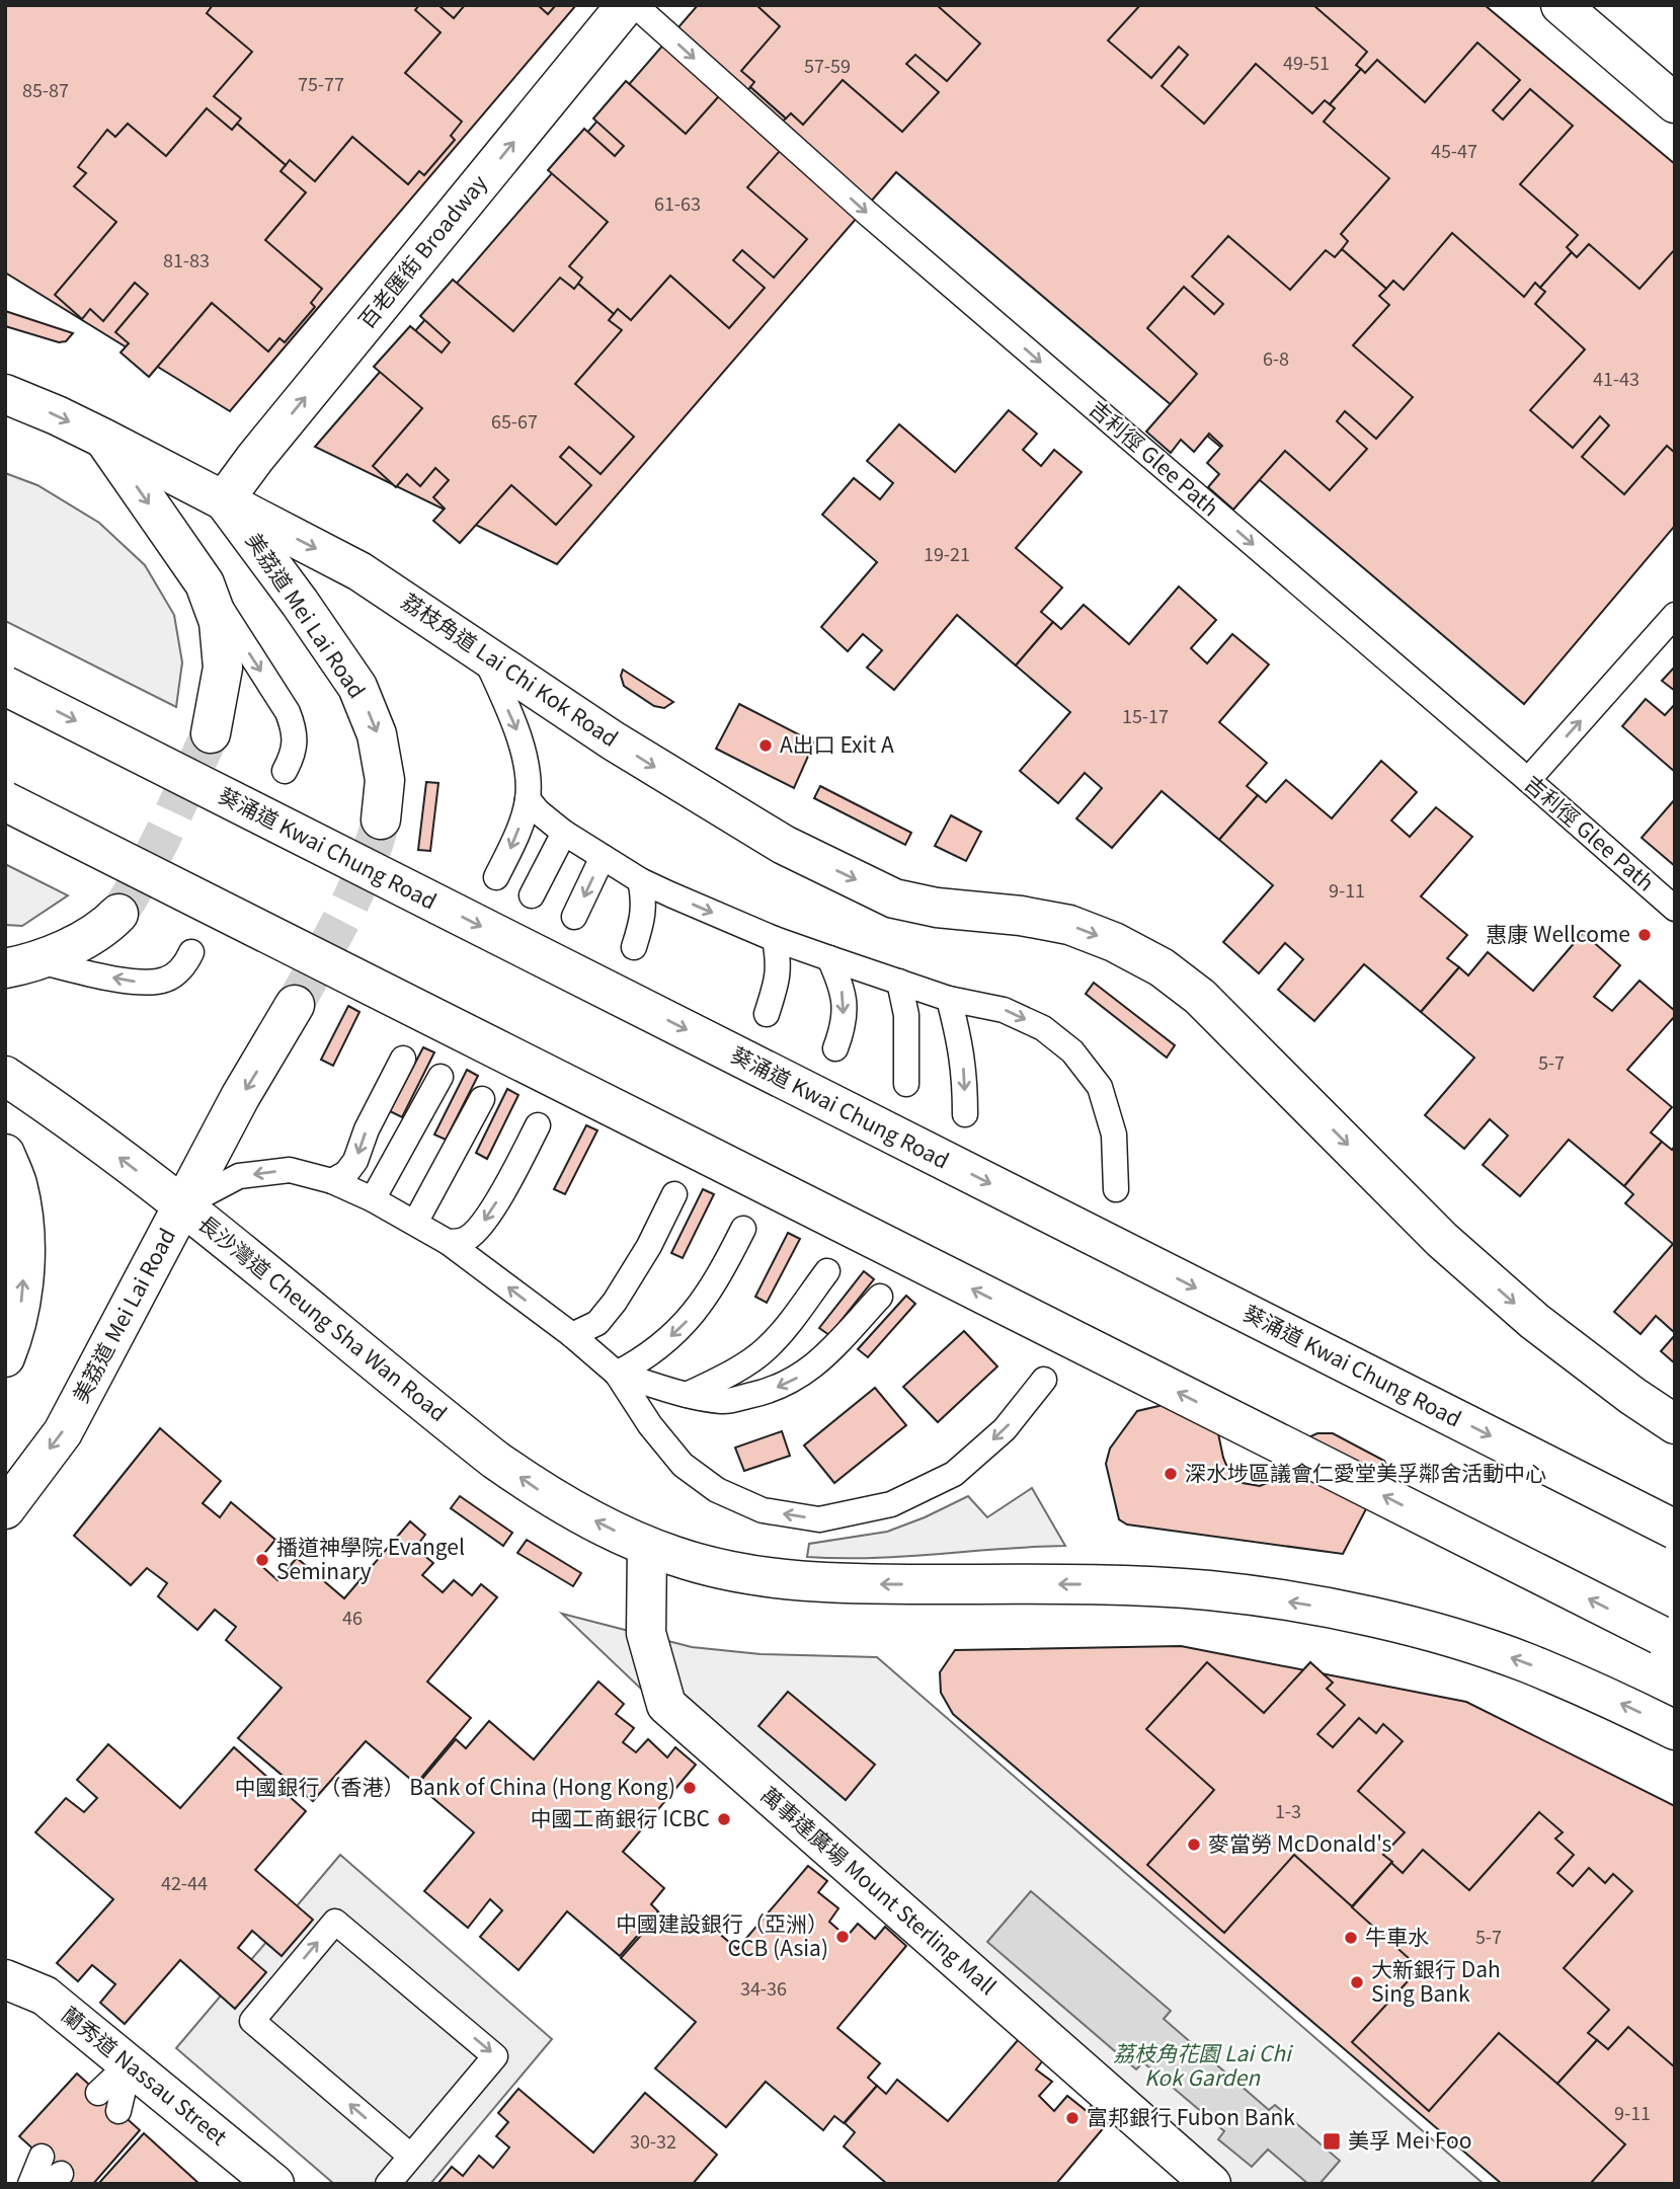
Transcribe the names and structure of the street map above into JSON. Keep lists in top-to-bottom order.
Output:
{
  "streets": {
    "main road": [
      "百老匯街 Broadway",
      "美荔道 Mei Lai Road",
      "荔枝角道 Lai Chi Kok Road",
      "葵涌道 Kwai Chung Road",
      "長沙灣道 Cheung Sha Wan Road",
      "萬事達廣場 Mount Sterling Mall",
      "蘭秀道 Nassau Street"
    ],
    "lane": ["吉利徑 Glee Path"]
  },
  "crossings": [
    ["百老匯街 Broadway", "美荔道 Mei Lai Road"],
    ["百老匯街 Broadway", "荔枝角道 Lai Chi Kok Road"],
    ["美荔道 Mei Lai Road", "荔枝角道 Lai Chi Kok Road"],
    ["美荔道 Mei Lai Road", "長沙灣道 Cheung Sha Wan Road"],
    ["長沙灣道 Cheung Sha Wan Road", "萬事達廣場 Mount Sterling Mall"]
  ],
  "one_way": ["百老匯街 Broadway", "吉利徑 Glee Path"],
  "parks": ["荔枝角花園 Lai Chi Kok Garden"],
  "places": {
    "other": [
      "A出口 Exit A",
      "惠康 Wellcome",
      "深水埗區議會仁愛堂美孚鄰舍活動中心",
      "播道神學院 Evangel Seminary",
      "中國銀行（香港） Bank of China (Hong Kong)",
      "中國工商銀行 ICBC",
      "麥當勞 McDonald's",
      "中國建設銀行（亞洲） CCB (Asia)",
      "牛車水",
      "大新銀行 Dah Sing Bank",
      "富邦銀行 Fubon Bank"
    ],
    "transit": ["美孚 Mei Foo"]
  },
  "house_numbers": [
    "49-51",
    "57-59",
    "75-77",
    "85-87",
    "45-47",
    "61-63",
    "81-83",
    "6-8",
    "41-43",
    "65-67",
    "19-21",
    "15-17",
    "9-11",
    "5-7",
    "46",
    "1-3",
    "42-44",
    "5-7",
    "34-36",
    "9-11",
    "30-32"
  ]
}
